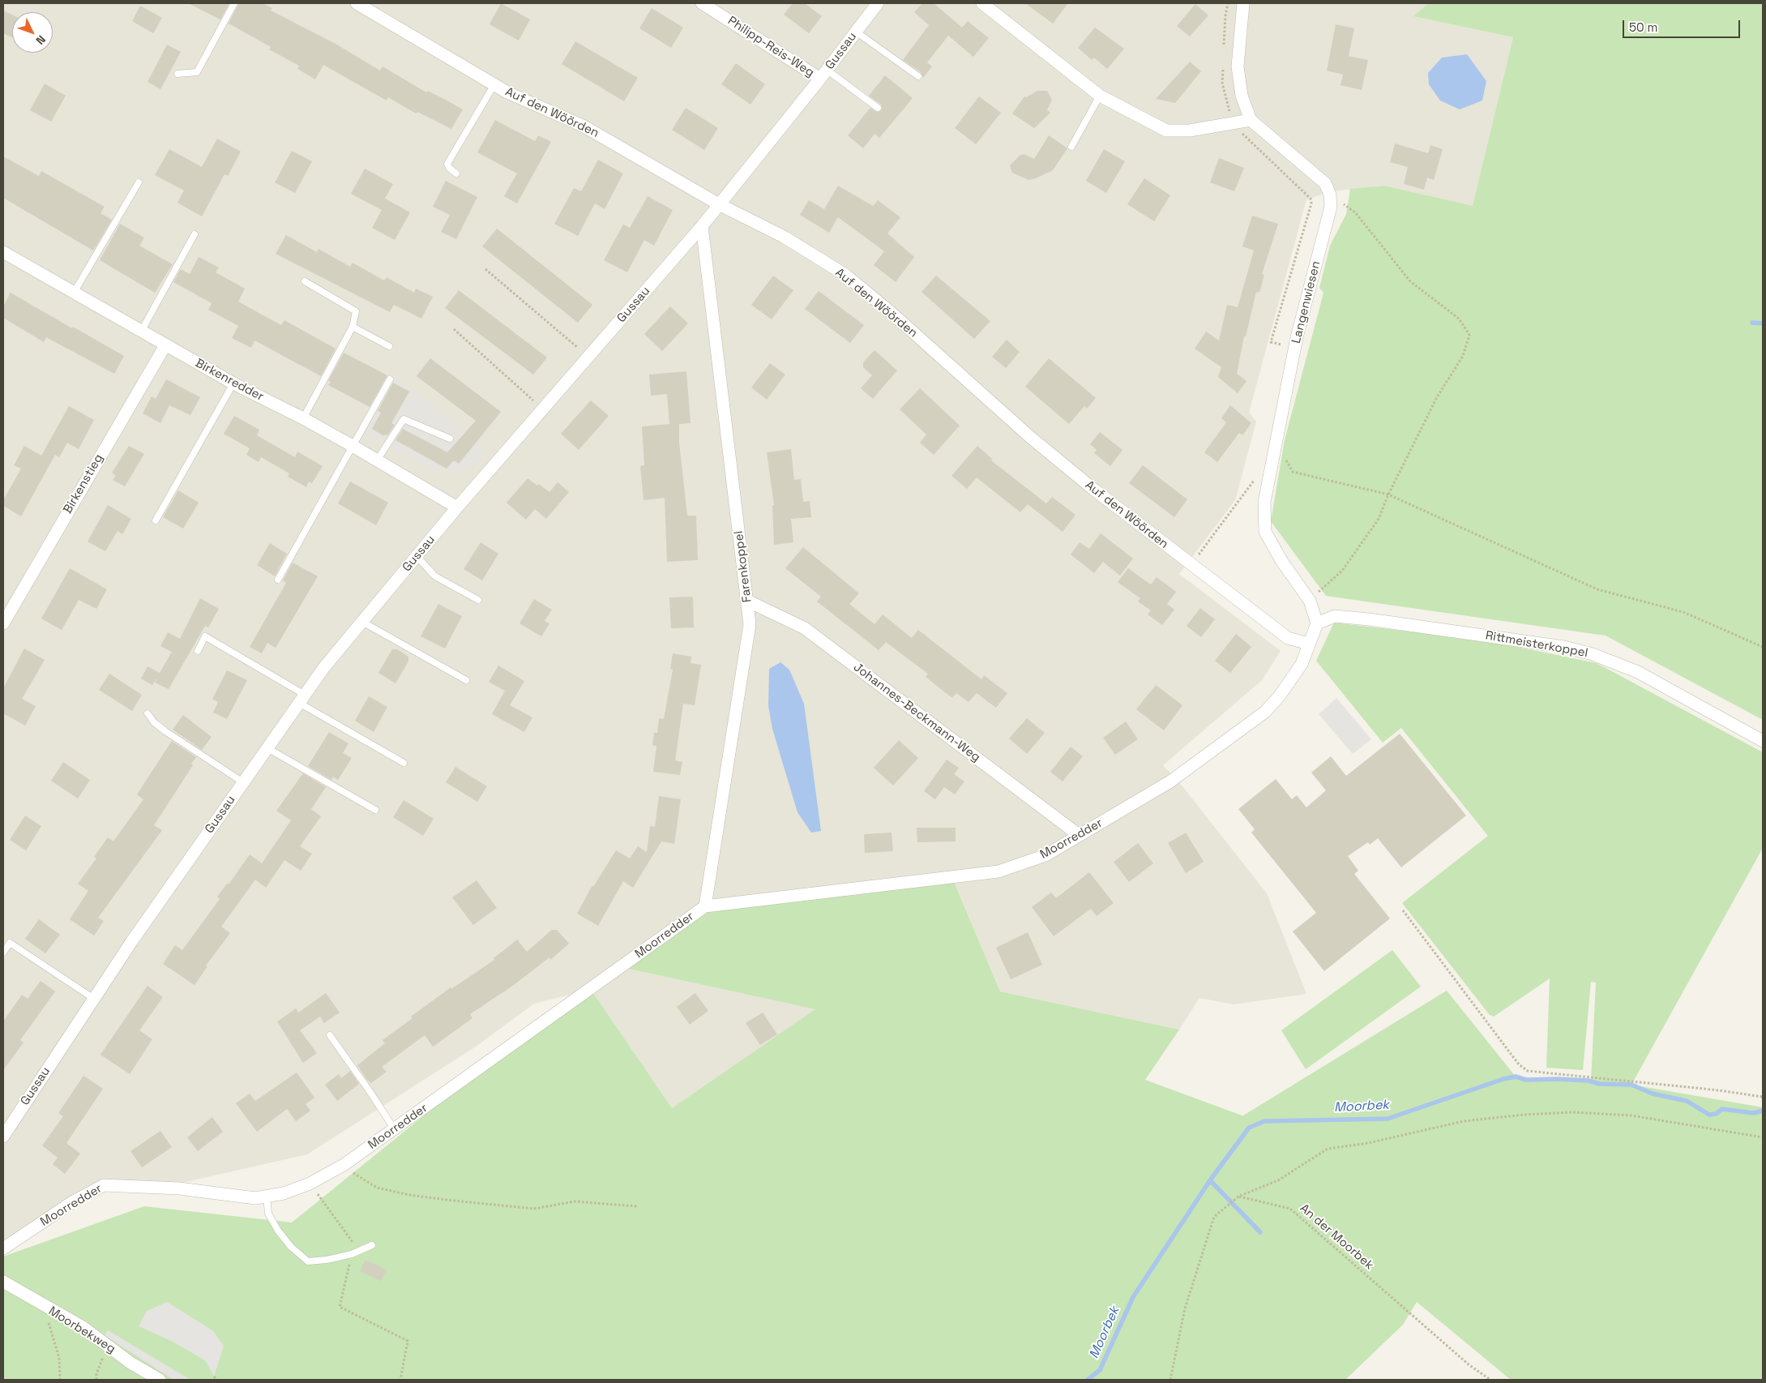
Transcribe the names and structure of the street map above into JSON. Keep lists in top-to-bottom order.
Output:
{
  "streets": {
    "street": [
      "Philipp-Reis-Weg",
      "Gussau",
      "Auf den Wöörden",
      "Langenwiesen",
      "Birkenredder",
      "Birkenstieg",
      "Farenkoppel",
      "Rittmeisterkoppel",
      "Johannes-Beckmann-Weg",
      "Moorredder",
      "Moorbekweg"
    ],
    "path": ["An der Moorbek"]
  },
  "crossings": [
    ["Philipp-Reis-Weg", "Gussau"],
    ["Gussau", "Auf den Wöörden"],
    ["Gussau", "Birkenredder"],
    ["Gussau", "Farenkoppel"],
    ["Auf den Wöörden", "Moorredder"],
    ["Langenwiesen", "Rittmeisterkoppel"],
    ["Langenwiesen", "Moorredder"],
    ["Birkenredder", "Birkenstieg"],
    ["Farenkoppel", "Johannes-Beckmann-Weg"],
    ["Farenkoppel", "Moorredder"],
    ["Rittmeisterkoppel", "Moorredder"],
    ["Johannes-Beckmann-Weg", "Moorredder"]
  ],
  "water": ["Moorbek"],
  "scale_bar": "50 m",
  "north": "bottom right"
}
